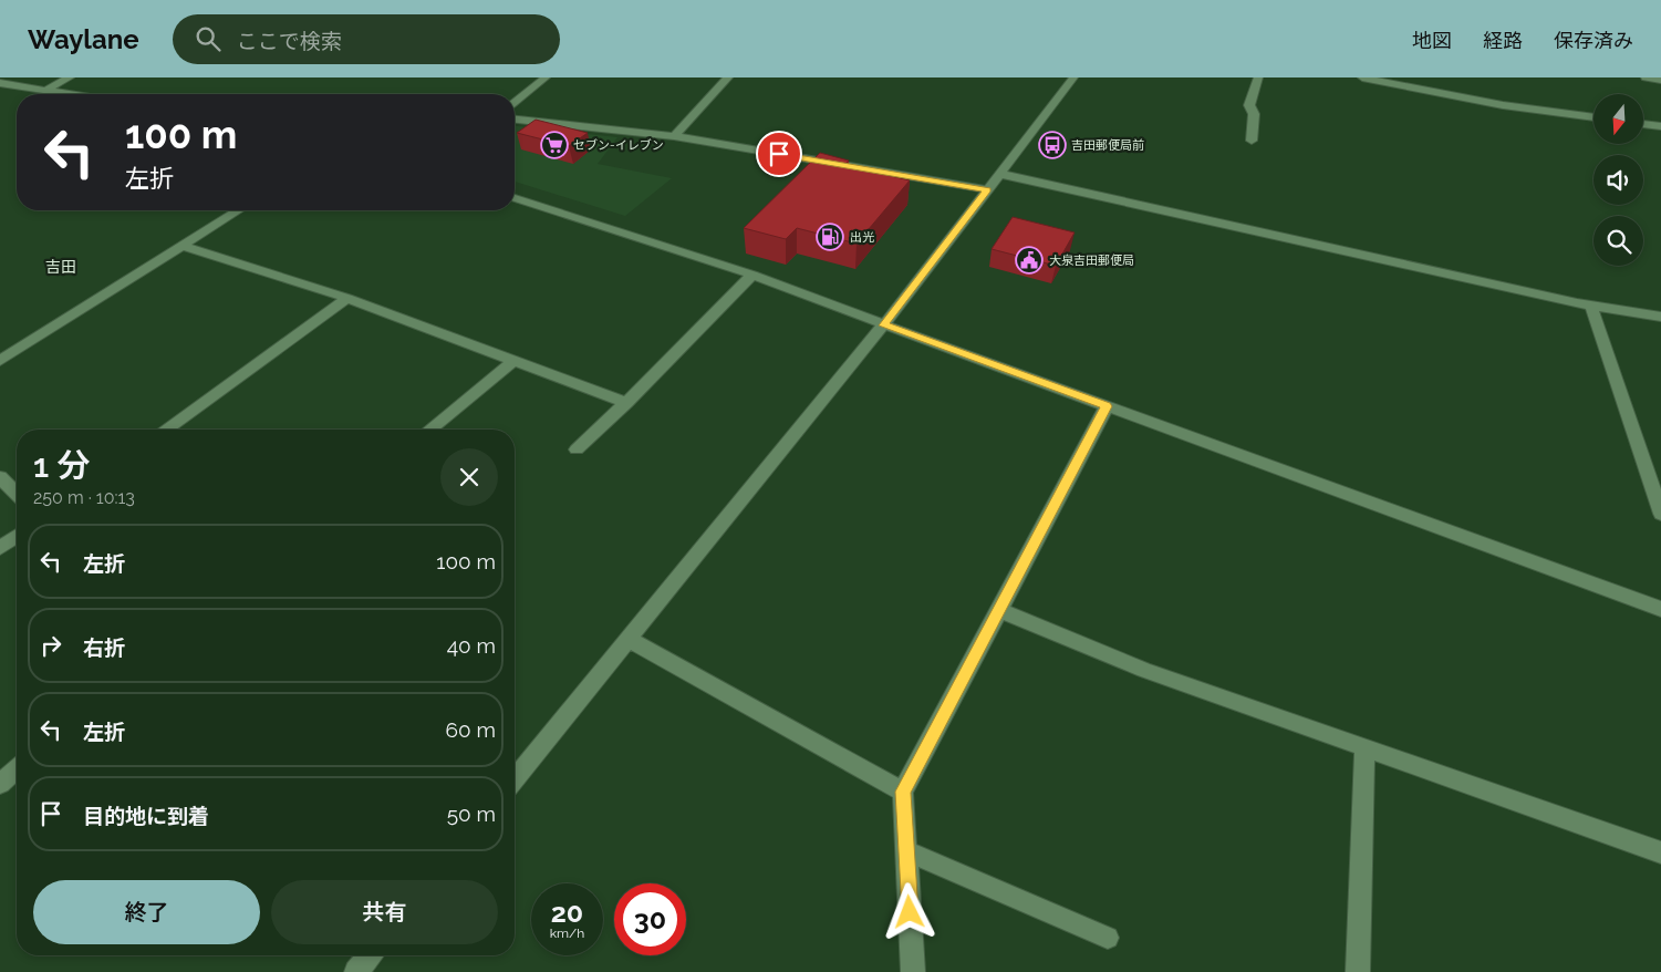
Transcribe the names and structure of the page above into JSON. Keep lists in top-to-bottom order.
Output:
{
  "districts": ["吉田"],
  "places": {
    "supermarket": ["セブン-イレブン"],
    "bus stop": ["吉田郵便局前"],
    "fuel station": ["出光"],
    "public building": ["大泉吉田郵便局"]
  },
  "north": "bottom",
  "page": {
    "header": "Waylane",
    "search": "ここで検索",
    "nav": ["地図", "経路", "保存済み"],
    "turn": ["100 m", "左折"],
    "heading": ["1 分", "250 m · 10:13"],
    "list": [
      {
        "name": "左折",
        "value": "100 m"
      },
      {
        "name": "右折",
        "value": "40 m"
      },
      {
        "name": "左折",
        "value": "60 m"
      },
      {
        "name": "目的地に到着",
        "value": "50 m"
      }
    ],
    "buttons": ["終了", "共有"],
    "speed": "20 km/h",
    "limit": "30"
  }
}
